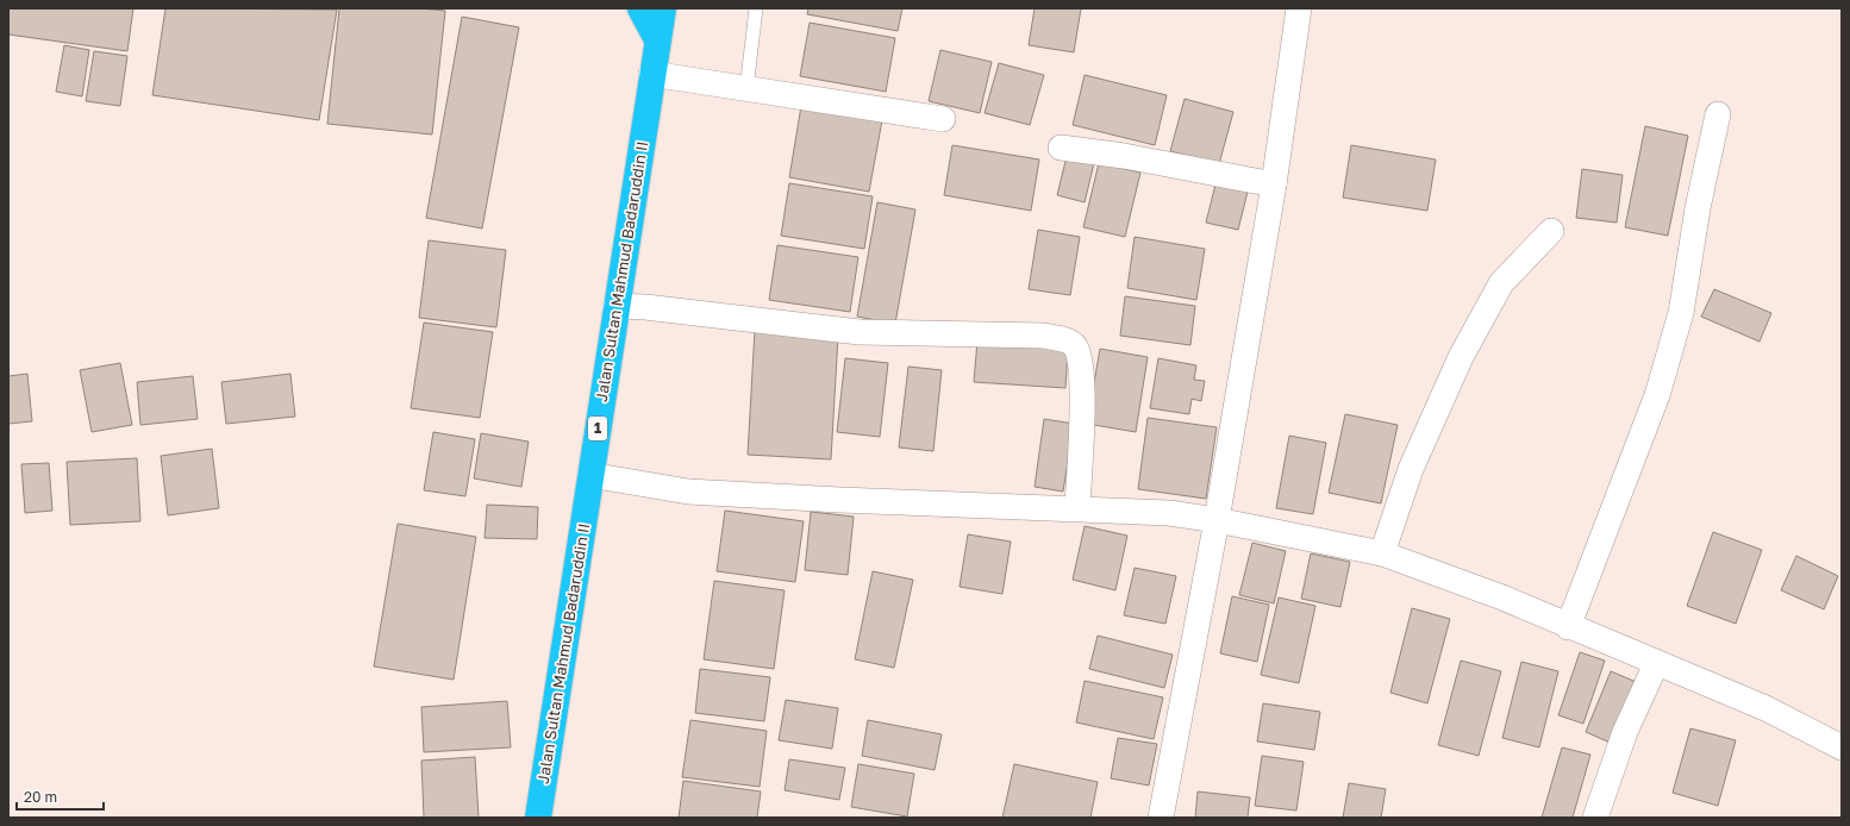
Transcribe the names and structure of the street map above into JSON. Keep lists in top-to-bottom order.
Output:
{
  "streets": {
    "highway": ["Jalan Sultan Mahmud Badaruddin II", "1"]
  },
  "scale_bar": "20 m"
}
